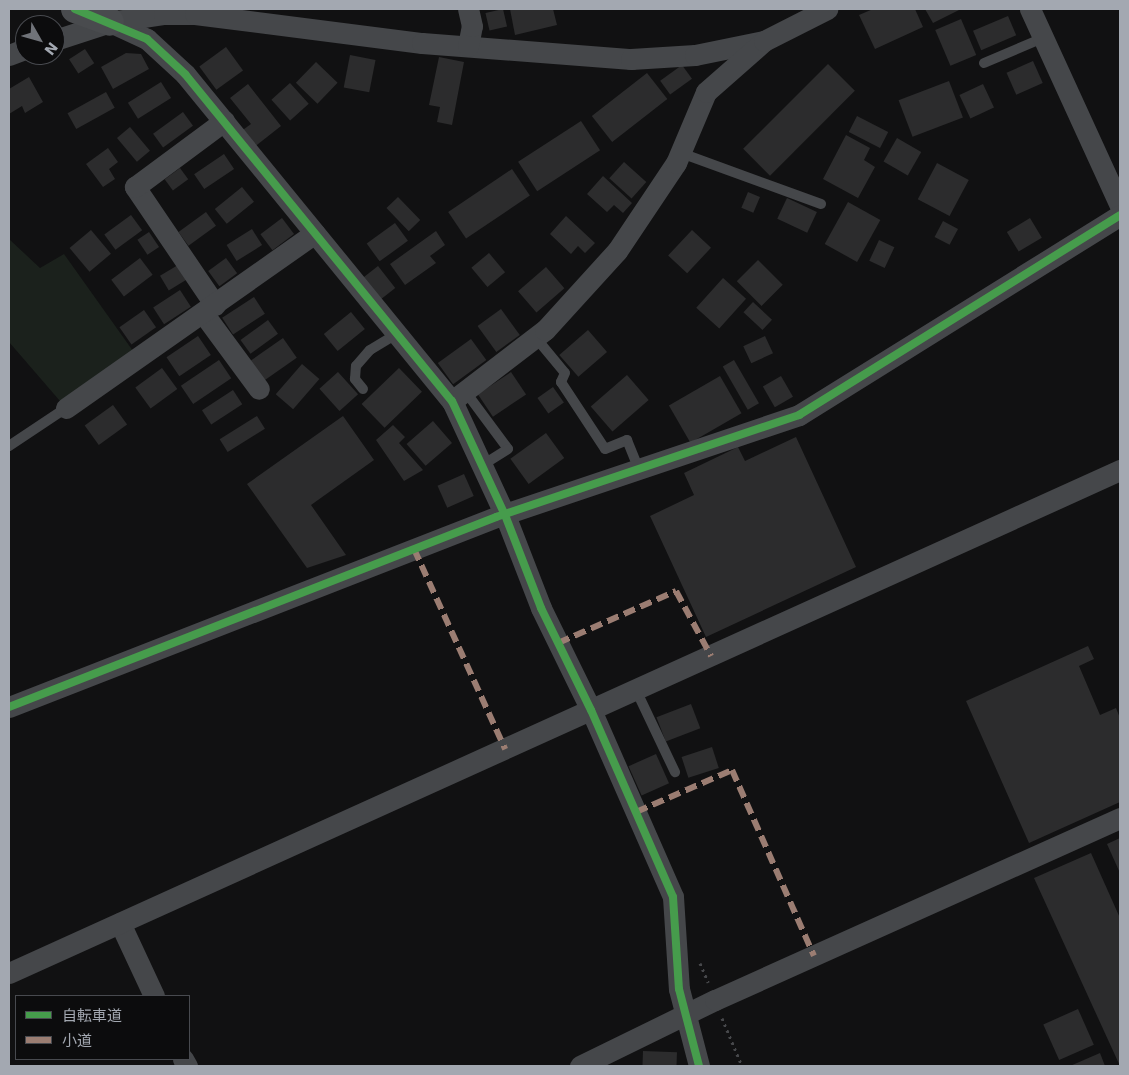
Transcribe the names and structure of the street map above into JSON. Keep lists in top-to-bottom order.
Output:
{
  "legend": ["自転車道", "小道"],
  "north": "bottom right"
}
